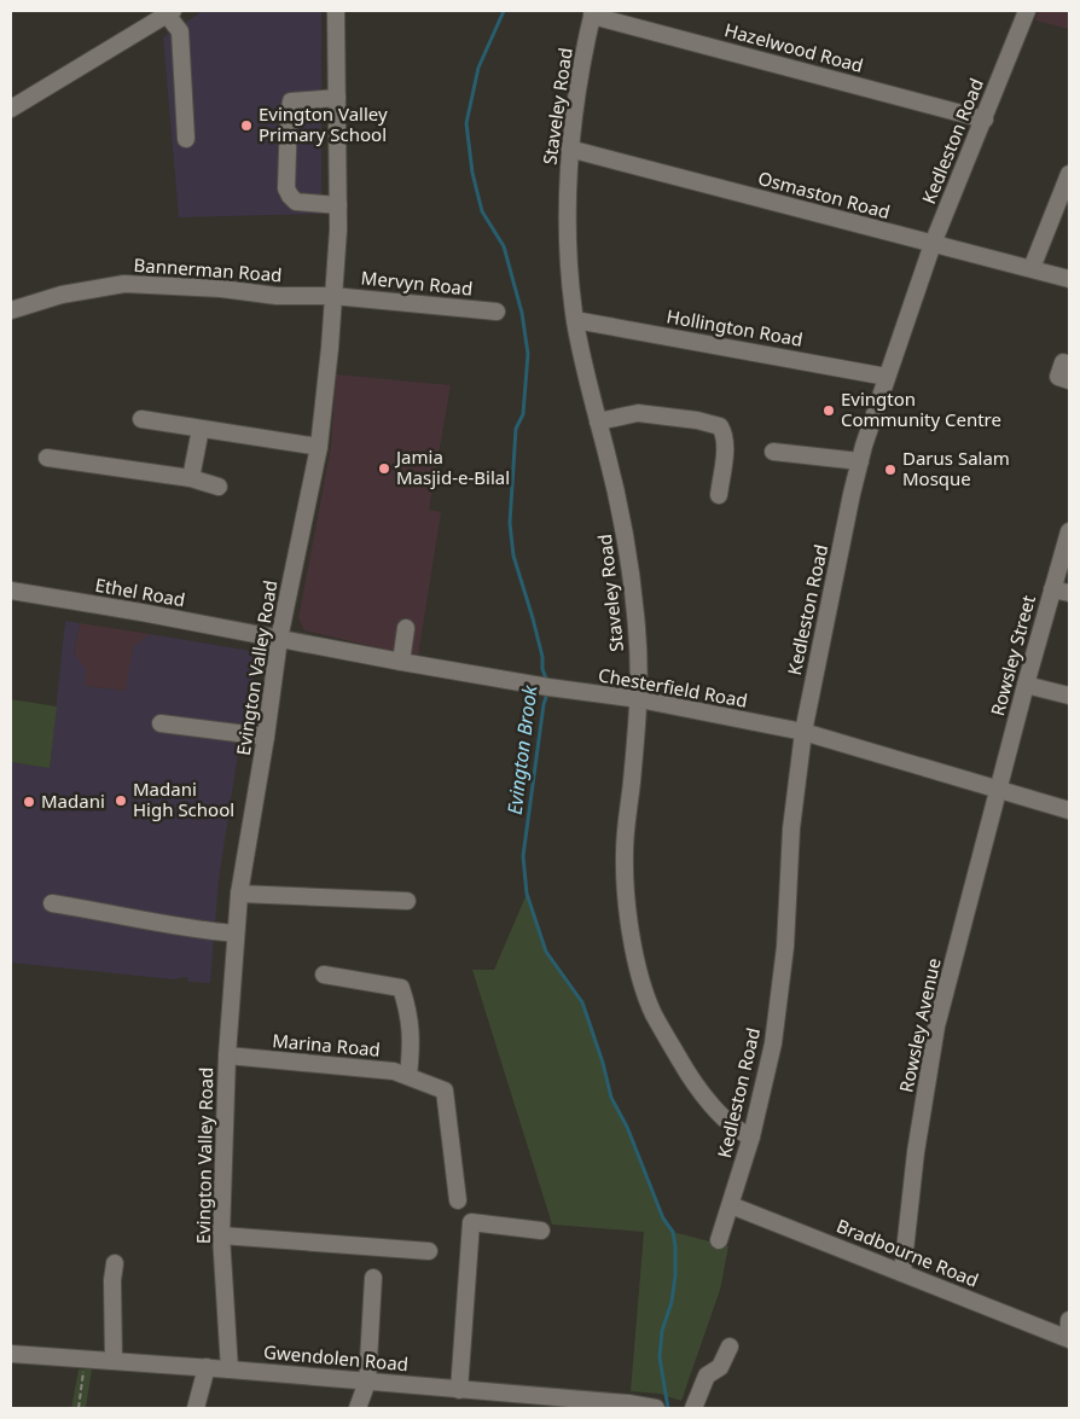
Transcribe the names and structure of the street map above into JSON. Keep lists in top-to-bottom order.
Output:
{
  "streets": {
    "street": [
      "Hazelwood Road",
      "Staveley Road",
      "Kedleston Road",
      "Osmaston Road",
      "Bannerman Road",
      "Mervyn Road",
      "Hollington Road",
      "Ethel Road",
      "Rowsley Street",
      "Evington Valley Road",
      "Chesterfield Road",
      "Rowsley Avenue",
      "Marina Road",
      "Bradbourne Road",
      "Gwendolen Road"
    ]
  },
  "crossings": [
    ["Hazelwood Road", "Staveley Road"],
    ["Hazelwood Road", "Kedleston Road"],
    ["Staveley Road", "Kedleston Road"],
    ["Staveley Road", "Osmaston Road"],
    ["Staveley Road", "Hollington Road"],
    ["Staveley Road", "Chesterfield Road"],
    ["Kedleston Road", "Osmaston Road"],
    ["Kedleston Road", "Hollington Road"],
    ["Kedleston Road", "Chesterfield Road"],
    ["Kedleston Road", "Bradbourne Road"],
    ["Bannerman Road", "Mervyn Road"],
    ["Bannerman Road", "Evington Valley Road"],
    ["Mervyn Road", "Evington Valley Road"],
    ["Ethel Road", "Evington Valley Road"],
    ["Ethel Road", "Chesterfield Road"],
    ["Rowsley Street", "Chesterfield Road"],
    ["Rowsley Street", "Rowsley Avenue"],
    ["Evington Valley Road", "Chesterfield Road"],
    ["Evington Valley Road", "Marina Road"],
    ["Evington Valley Road", "Gwendolen Road"],
    ["Chesterfield Road", "Rowsley Avenue"],
    ["Rowsley Avenue", "Bradbourne Road"]
  ],
  "water": ["Evington Brook"],
  "places": [
    "Evington Valley Primary School",
    "Evington Community Centre",
    "Jamia Masjid-e-Bilal",
    "Darus Salam Mosque",
    "Madani High School",
    "Madani"
  ]
}
